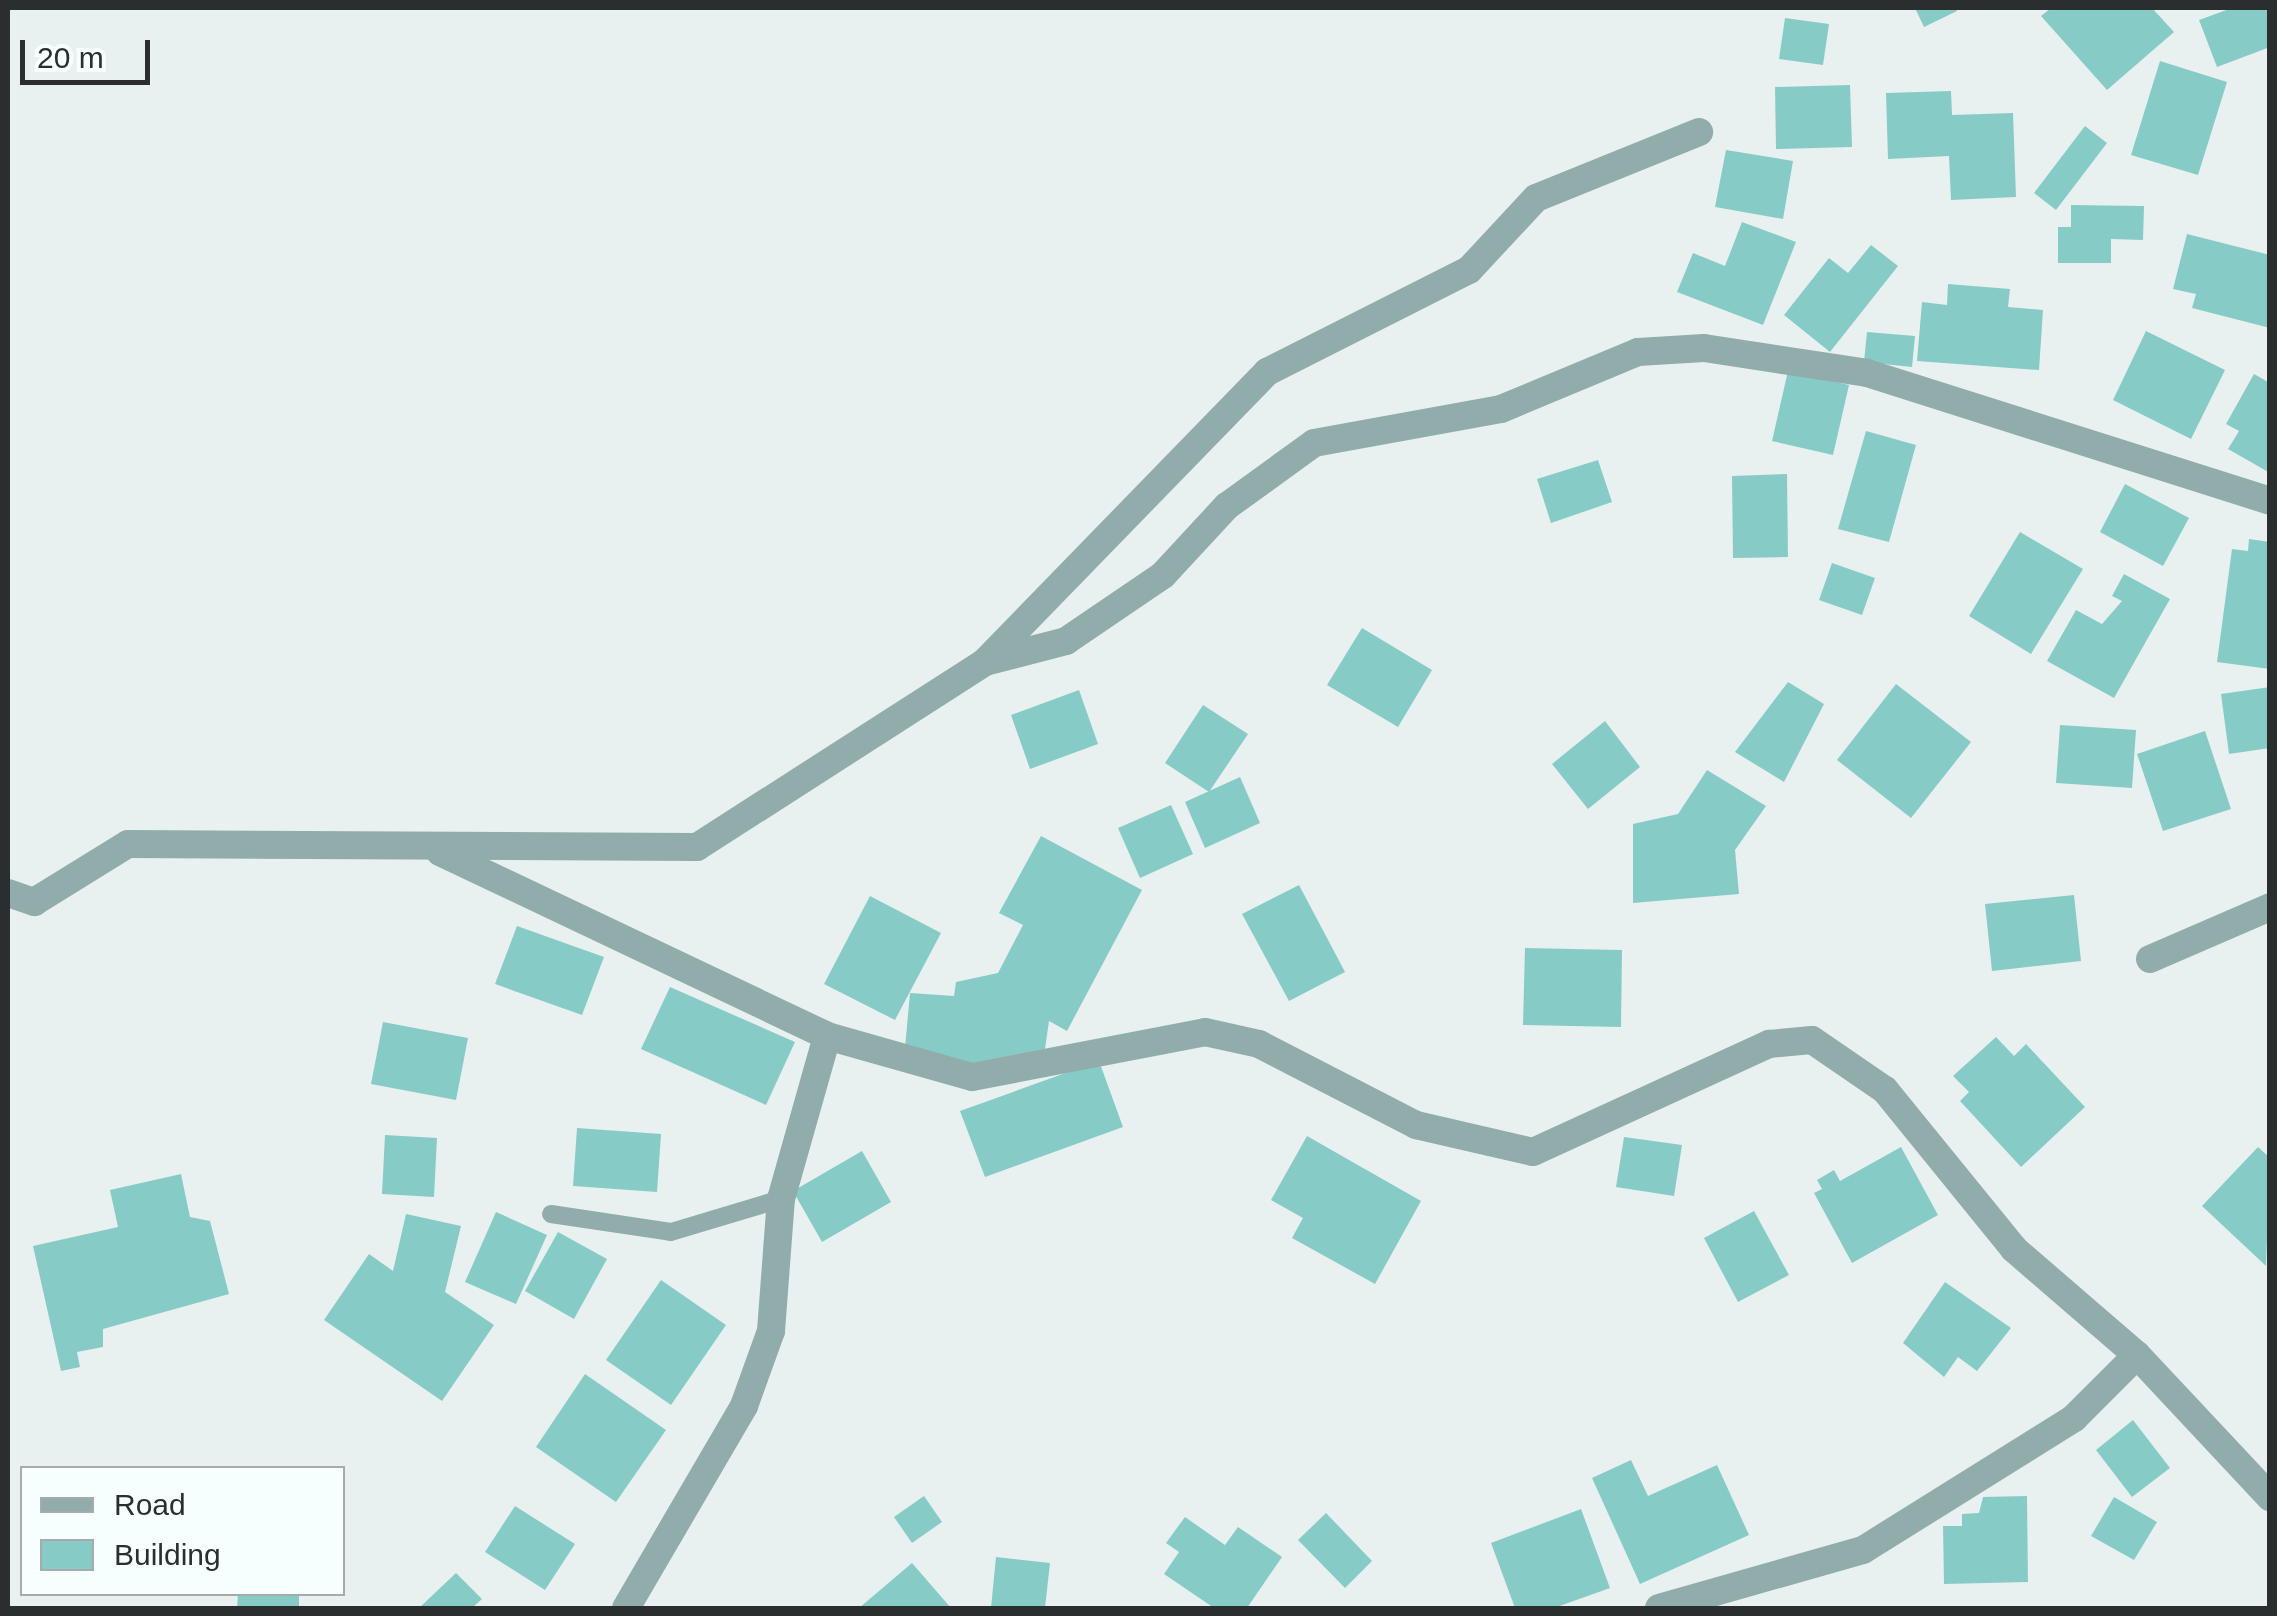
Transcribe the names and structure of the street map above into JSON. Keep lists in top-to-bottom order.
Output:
{
  "legend": ["Road", "Building"],
  "scale_bar": "20 m"
}
